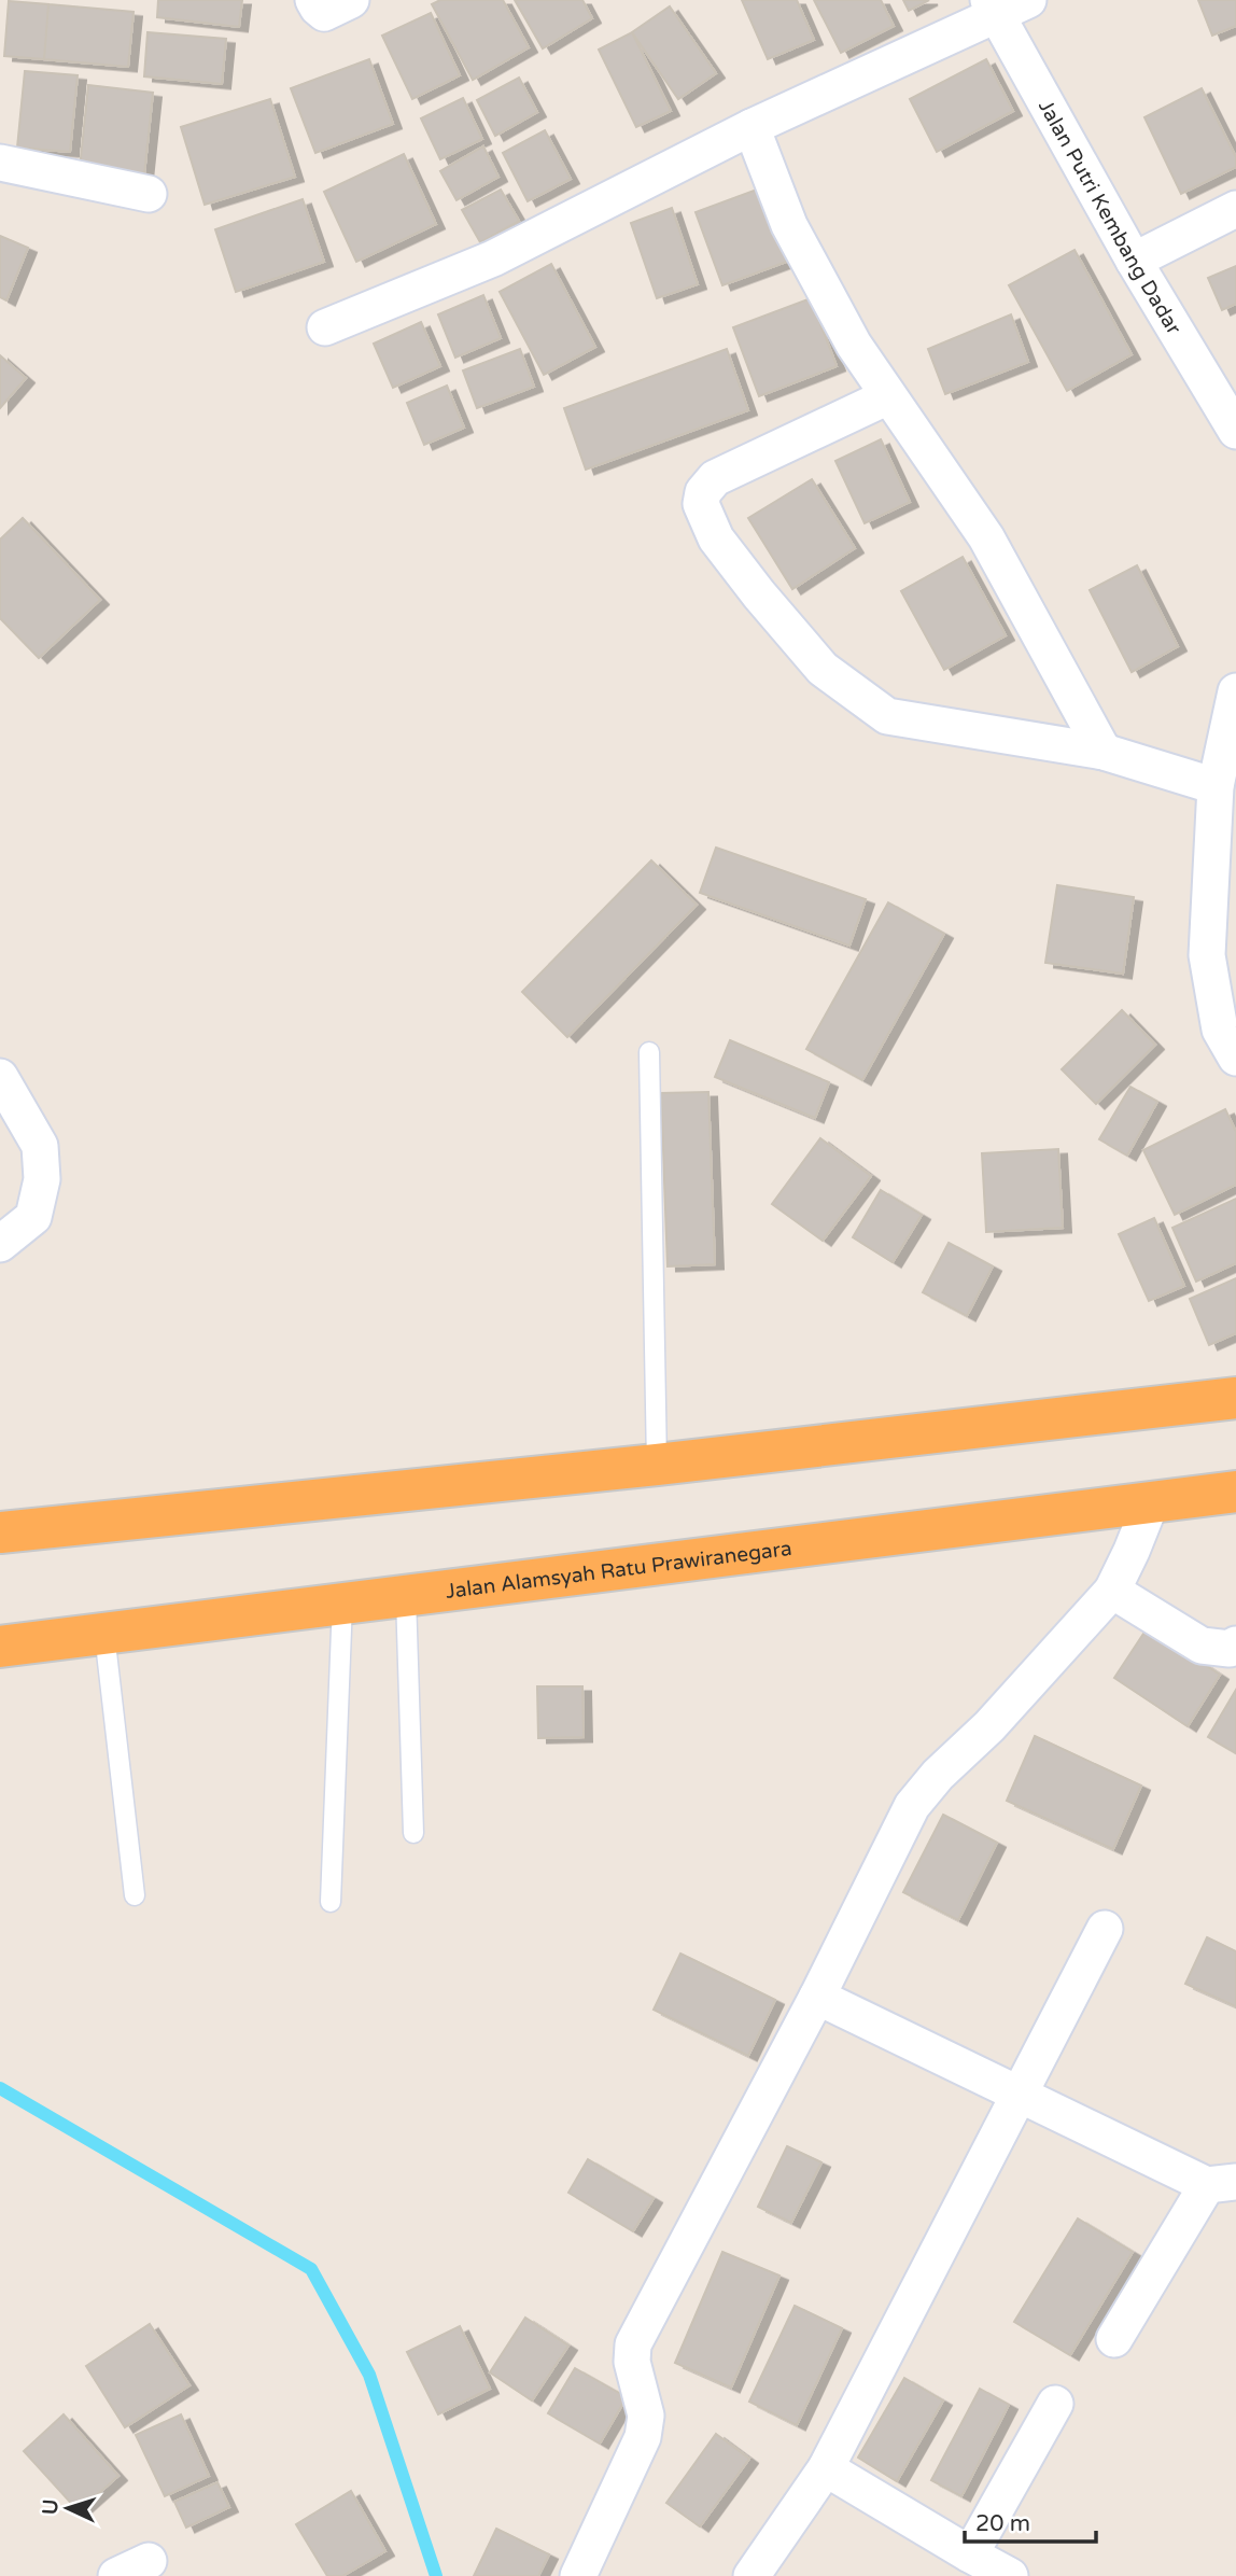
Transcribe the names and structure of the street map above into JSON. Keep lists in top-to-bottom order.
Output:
{
  "streets": {
    "highway": ["Jalan Alamsyah Ratu Prawiranegara"],
    "street": ["Jalan Putri Kembang Dadar"]
  },
  "scale_bar": "20 m",
  "north": "left"
}
